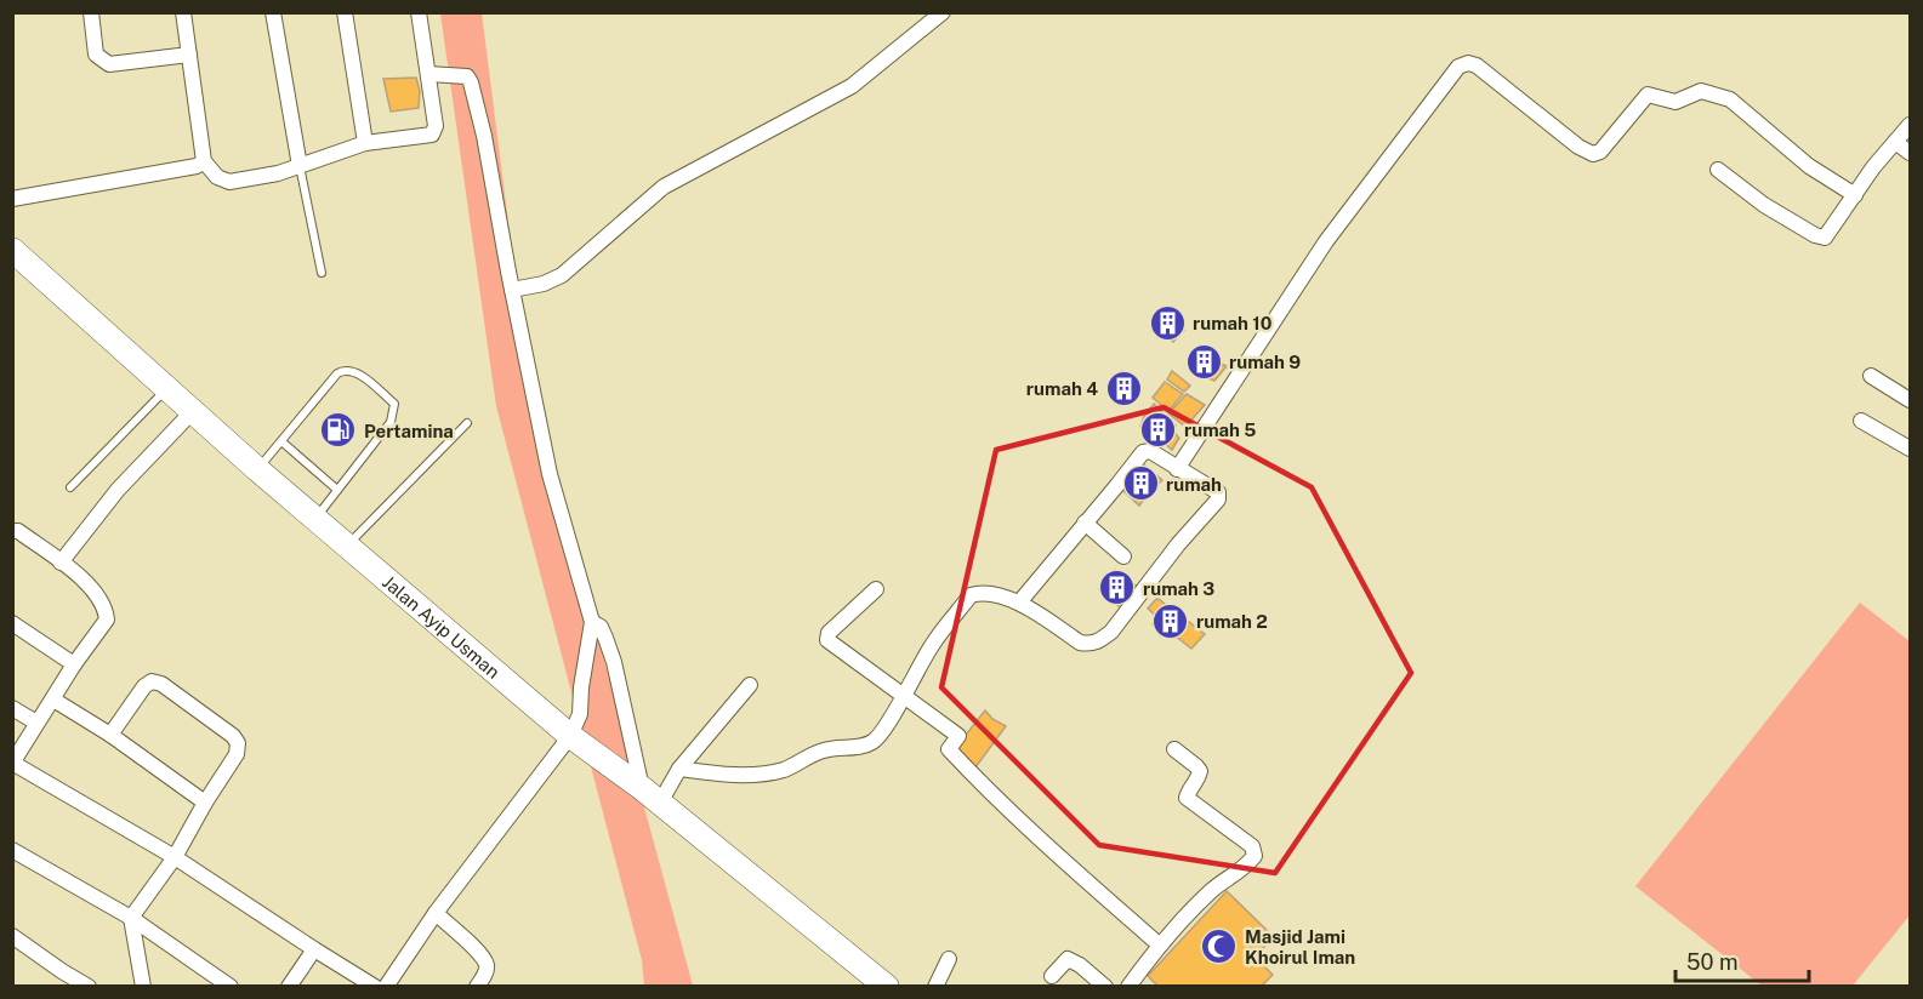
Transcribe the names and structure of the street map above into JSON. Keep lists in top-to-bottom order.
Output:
{
  "streets": {
    "main road": ["Jalan Ayip Usman"]
  },
  "places": {
    "building": [
      "rumah 10",
      "rumah 9",
      "rumah 4",
      "rumah 5",
      "rumah",
      "rumah 3",
      "rumah 2"
    ],
    "fuel station": ["Pertamina"],
    "mosque": ["Masjid Jami Khoirul Iman"]
  },
  "scale_bar": "50 m"
}
